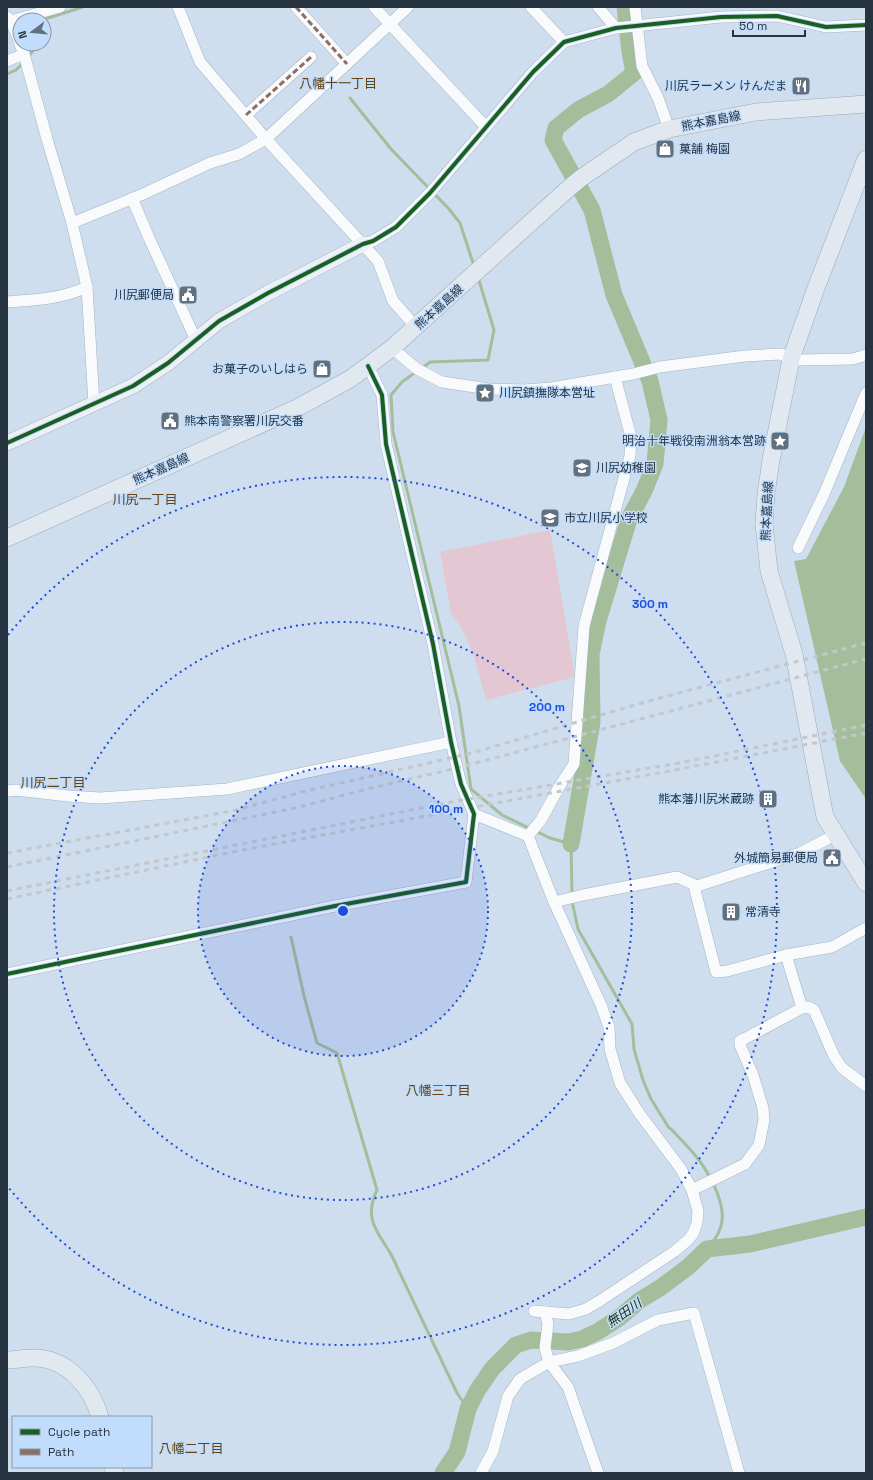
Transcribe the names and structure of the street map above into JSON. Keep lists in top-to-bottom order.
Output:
{
  "streets": {
    "main road": ["熊本嘉島線"]
  },
  "districts": [
    "八幡十一丁目",
    "川尻一丁目",
    "川尻二丁目",
    "八幡三丁目",
    "八幡二丁目"
  ],
  "water": ["無田川"],
  "places": {
    "restaurant": ["川尻ラーメン けんだま"],
    "shop": ["菓舗 梅園", "お菓子のいしはら"],
    "public building": ["川尻郵便局", "熊本南警察署川尻交番", "外城簡易郵便局"],
    "place": ["川尻鎮撫隊本営址", "明治十年戦役南洲翁本営跡"],
    "school or university": ["川尻幼稚園", "市立川尻小学校"],
    "building": ["熊本藩川尻米蔵跡", "常清寺"]
  },
  "legend": ["Cycle path", "Path"],
  "scale_bar": "50 m",
  "north": "left",
  "rings": ["300 m", "200 m", "100 m"]
}
